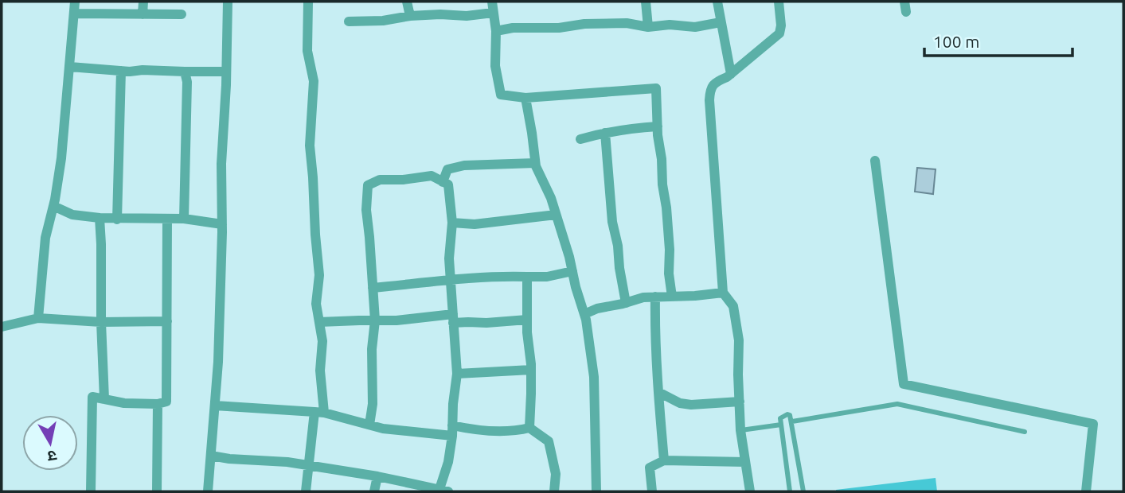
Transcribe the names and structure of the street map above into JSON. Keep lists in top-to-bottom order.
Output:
{
  "scale_bar": "100 m",
  "north": "bottom"
}
